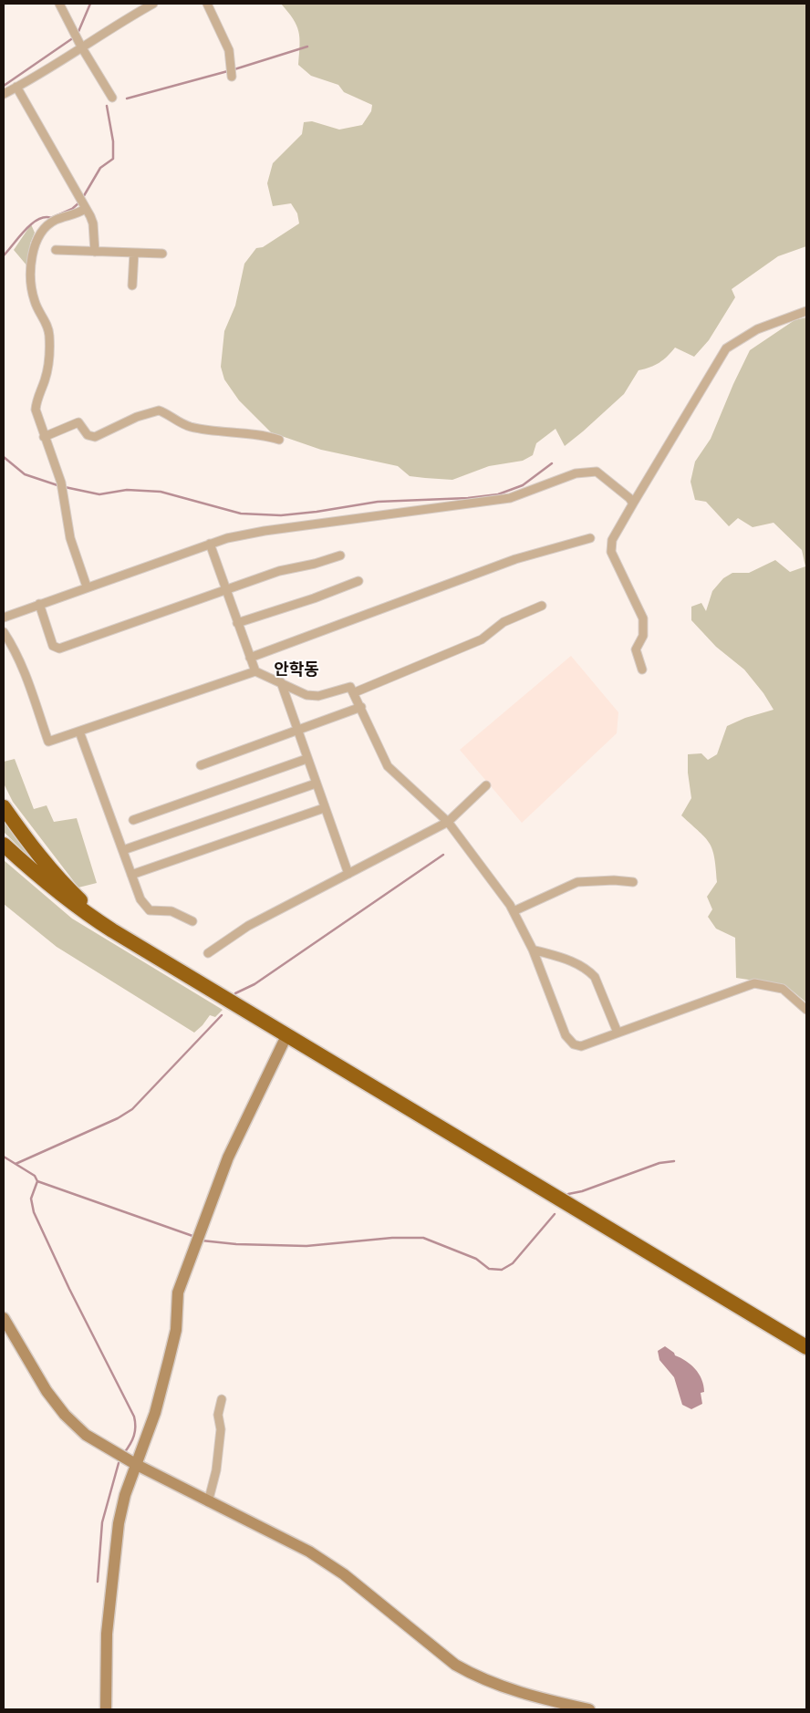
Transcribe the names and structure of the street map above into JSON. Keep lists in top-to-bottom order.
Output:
{
  "districts": ["안학동"]
}
